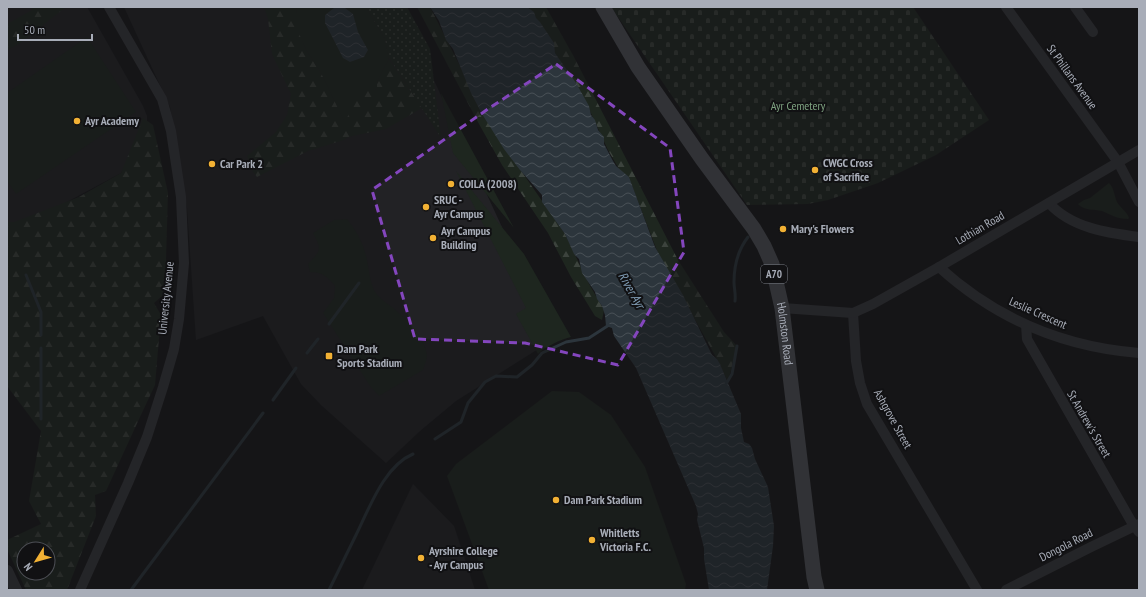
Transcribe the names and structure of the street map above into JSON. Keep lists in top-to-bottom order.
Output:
{
  "streets": {
    "main road": ["A70", "Holmston Road"],
    "street": [
      "St Phillans Avenue",
      "Lothian Road",
      "University Avenue",
      "Leslie Crescent",
      "Ashgrove Street",
      "St Andrew's Street",
      "Dongola Road"
    ]
  },
  "crossings": [
    ["St Phillans Avenue", "Lothian Road"],
    ["Lothian Road", "Leslie Crescent"],
    ["Lothian Road", "Ashgrove Street"],
    ["Leslie Crescent", "St Andrew's Street"],
    ["St Andrew's Street", "Dongola Road"]
  ],
  "water": ["River Ayr"],
  "parks": ["Ayr Cemetery"],
  "places": {
    "other": [
      "Ayr Academy",
      "Car Park 2",
      "CWGC Cross of Sacrifice",
      "COILA (2008)",
      "SRUC - Ayr Campus",
      "Mary's Flowers",
      "Ayr Campus Building",
      "Dam Park Stadium",
      "Whitletts Victoria F.C.",
      "Ayrshire College - Ayr Campus"
    ],
    "transit": ["Dam Park Sports Stadium"]
  },
  "scale_bar": "50 m",
  "north": "bottom left"
}
